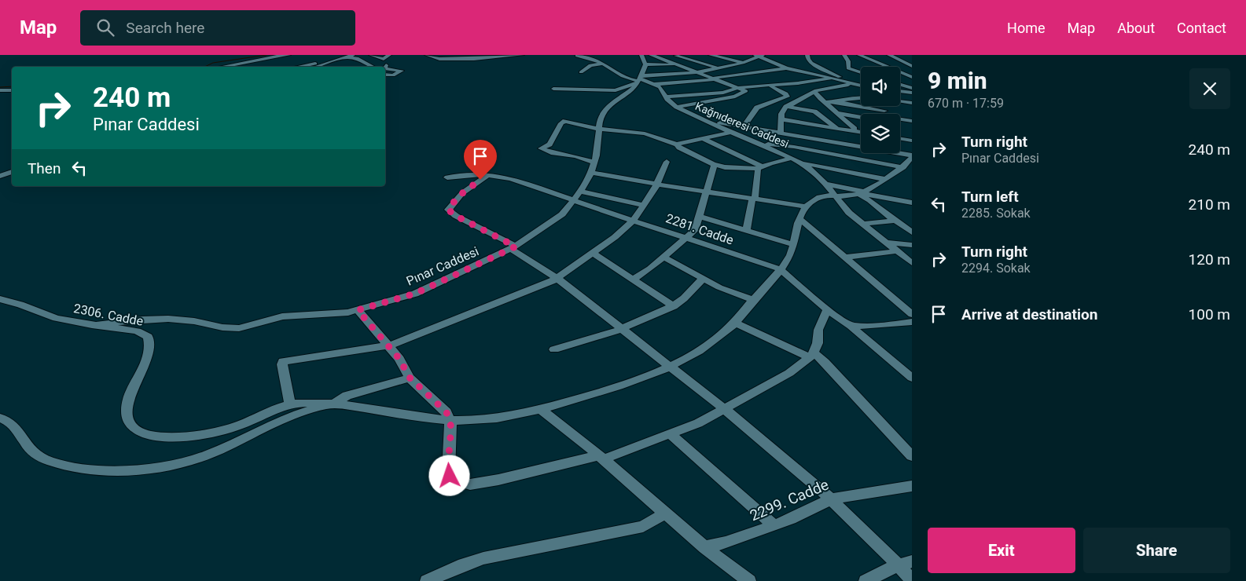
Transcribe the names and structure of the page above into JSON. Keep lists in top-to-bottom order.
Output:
{
  "streets": {
    "street": [
      "Kağnıderesi Caddesi",
      "2281. Cadde",
      "Pınar Caddesi",
      "2306. Cadde",
      "2299. Cadde"
    ]
  },
  "crossings": [
    ["Kağnıderesi Caddesi", "Pınar Caddesi"],
    ["2281. Cadde", "Pınar Caddesi"],
    ["2281. Cadde", "2306. Cadde"],
    ["Pınar Caddesi", "2306. Cadde"]
  ],
  "page": {
    "header": "Map",
    "search": "Search here",
    "nav": [
      "Home",
      "Map",
      "About",
      "Contact"
    ],
    "heading": ["9 min", "670 m · 17:59"],
    "turn": ["240 m", "Pınar Caddesi"],
    "list": [
      {
        "name": "Turn right",
        "note": "Pınar Caddesi",
        "value": "240 m"
      },
      {
        "name": "Turn left",
        "note": "2285. Sokak",
        "value": "210 m"
      },
      {
        "name": "Turn right",
        "note": "2294. Sokak",
        "value": "120 m"
      },
      {
        "name": "Arrive at destination",
        "value": "100 m"
      }
    ],
    "then": "Then",
    "buttons": ["Exit", "Share"]
  }
}
